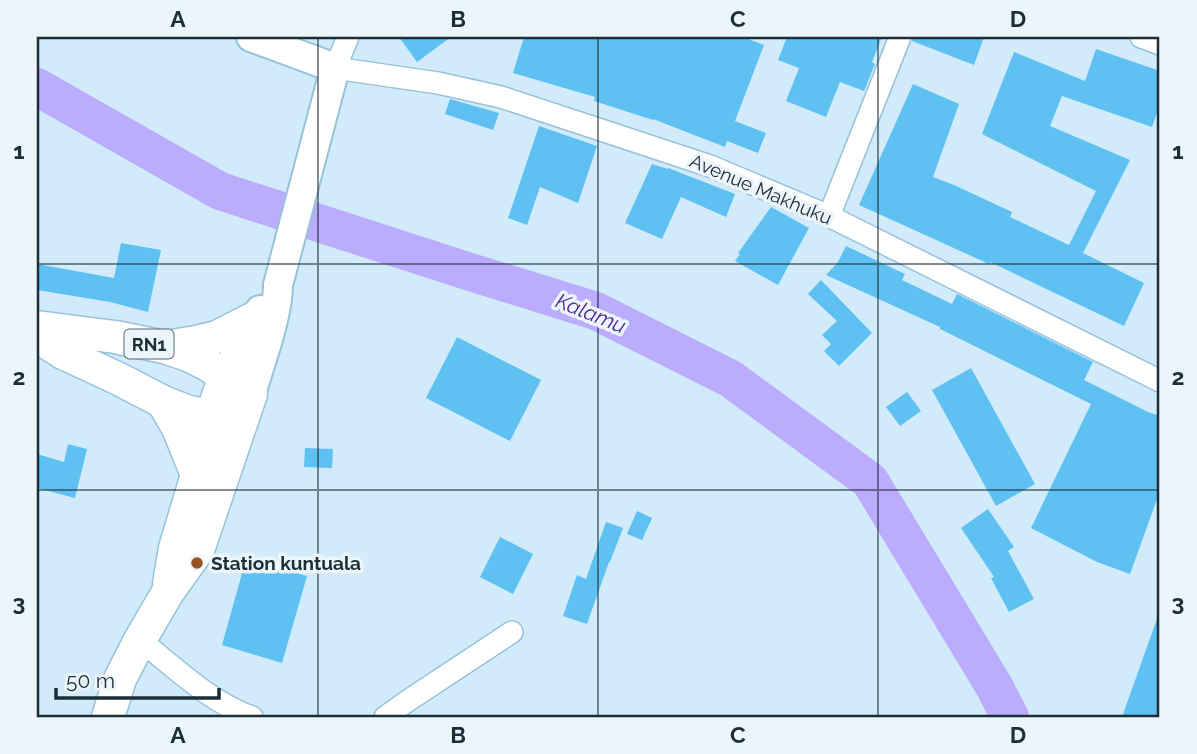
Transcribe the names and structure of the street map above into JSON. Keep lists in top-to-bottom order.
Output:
{
  "streets": {
    "highway": ["RN1"],
    "street": ["Avenue Makhuku"]
  },
  "water": ["Kalamu"],
  "places": ["Station kuntuala"],
  "scale_bar": "50 m",
  "grid": {
    "columns": [
      "A",
      "B",
      "C",
      "D"
    ],
    "rows": ["1", "2", "3"]
  }
}
